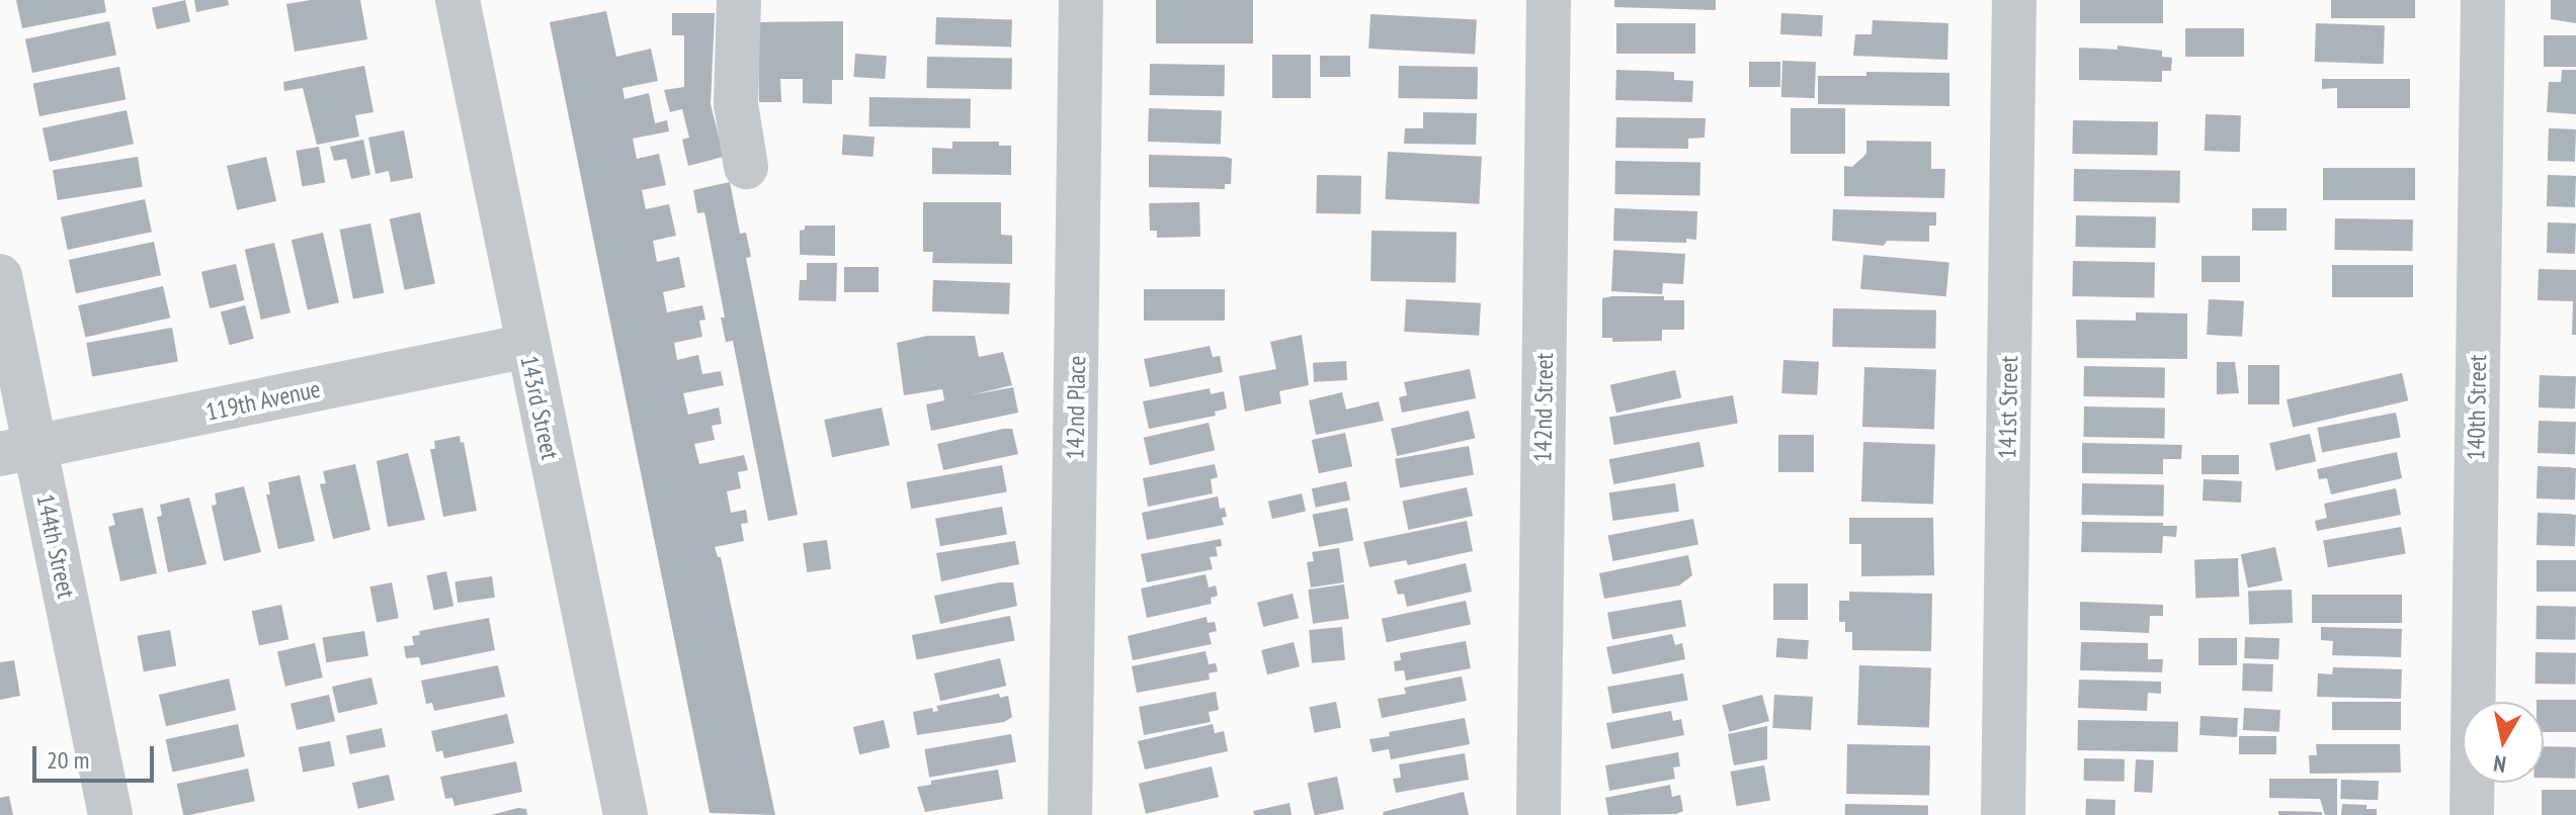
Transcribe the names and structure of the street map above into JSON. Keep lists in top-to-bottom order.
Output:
{
  "streets": {
    "street": [
      "119th Avenue",
      "143rd Street",
      "142nd Place",
      "142nd Street",
      "141st Street",
      "140th Street",
      "144th Street"
    ]
  },
  "crossings": [
    ["119th Avenue", "143rd Street"],
    ["119th Avenue", "144th Street"]
  ],
  "scale_bar": "20 m",
  "north": "bottom"
}
